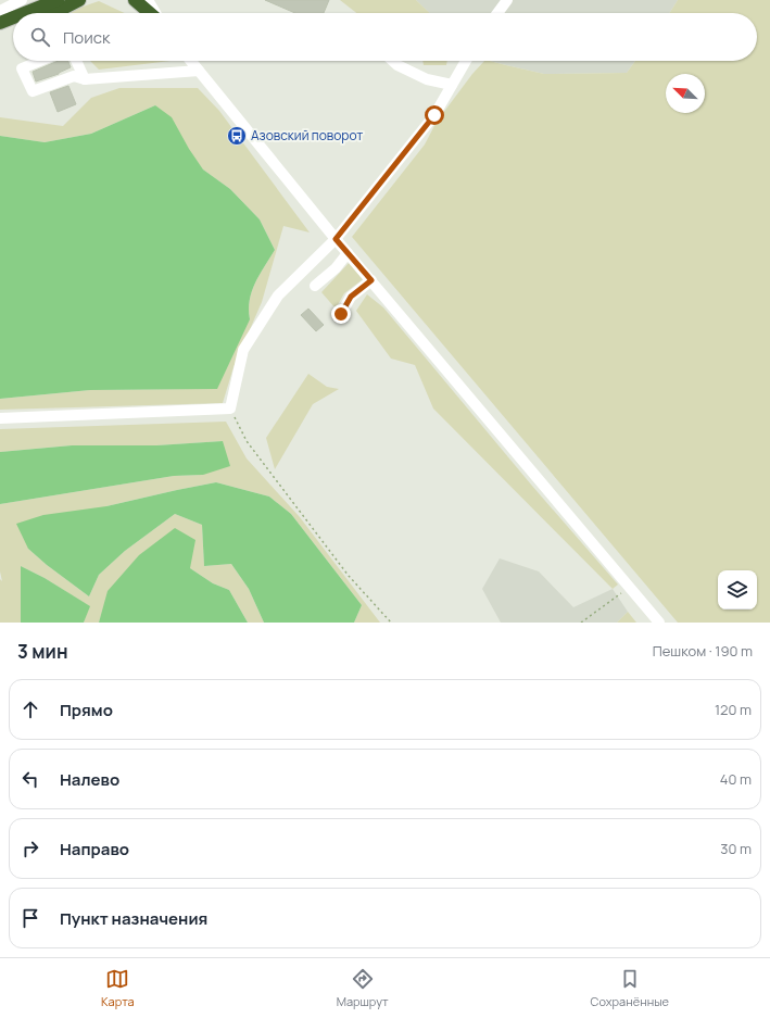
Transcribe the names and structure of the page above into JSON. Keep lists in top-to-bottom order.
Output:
{
  "places": {
    "bus stop": ["Азовский поворот"]
  },
  "north": "top left",
  "page": {
    "search": "Поиск",
    "heading": ["3 мин", "Пешком · 190 m"],
    "list": [
      ["Прямо", "120 m"],
      ["Налево", "40 m"],
      ["Направо", "30 m"],
      "Пункт назначения"
    ],
    "nav": ["Карта", "Маршрут", "Сохранённые"]
  }
}
